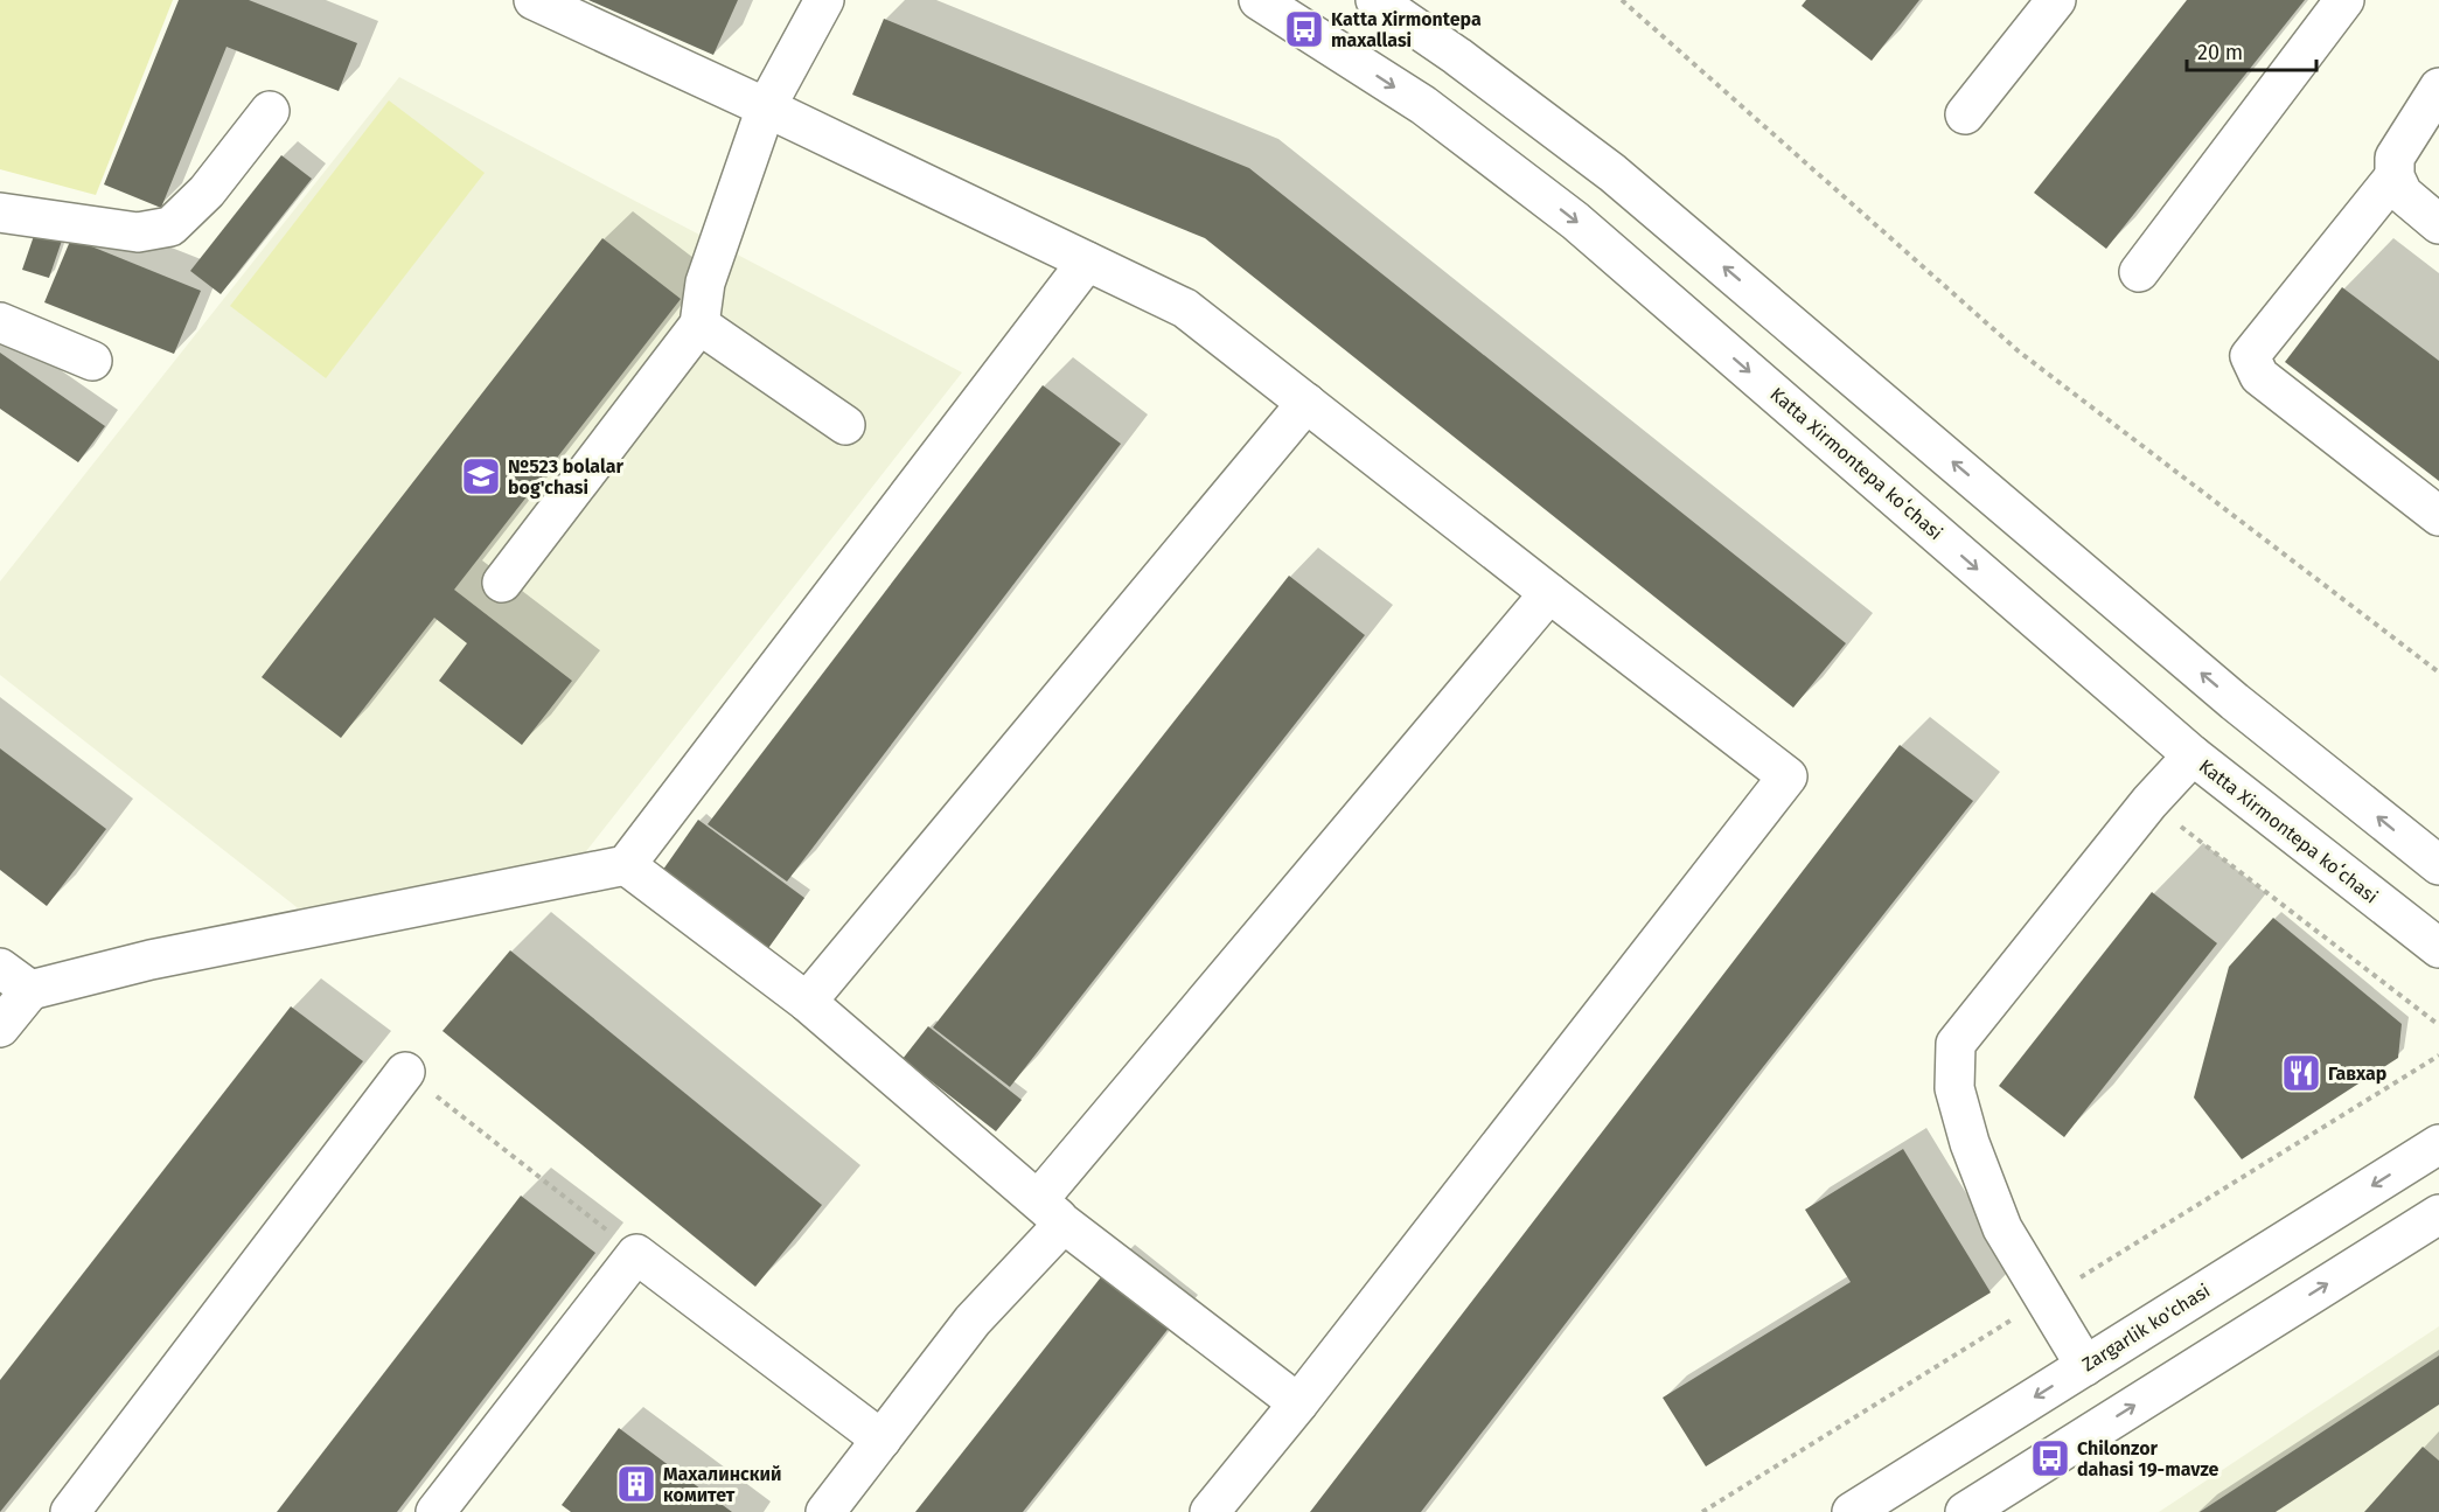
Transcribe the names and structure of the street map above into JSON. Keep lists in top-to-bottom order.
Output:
{
  "streets": {
    "main road": ["Katta Xirmontepa koʻchasi", "Zargarlik ko'chasi"]
  },
  "places": {
    "bus stop": ["Katta Xirmontepa maxallasi", "Chilonzor dahasi 19-mavze"],
    "school or university": ["№523 bolalar bog'chasi"],
    "restaurant": ["Гавхар"],
    "building": ["Махалинский комитет"]
  },
  "scale_bar": "20 m"
}
